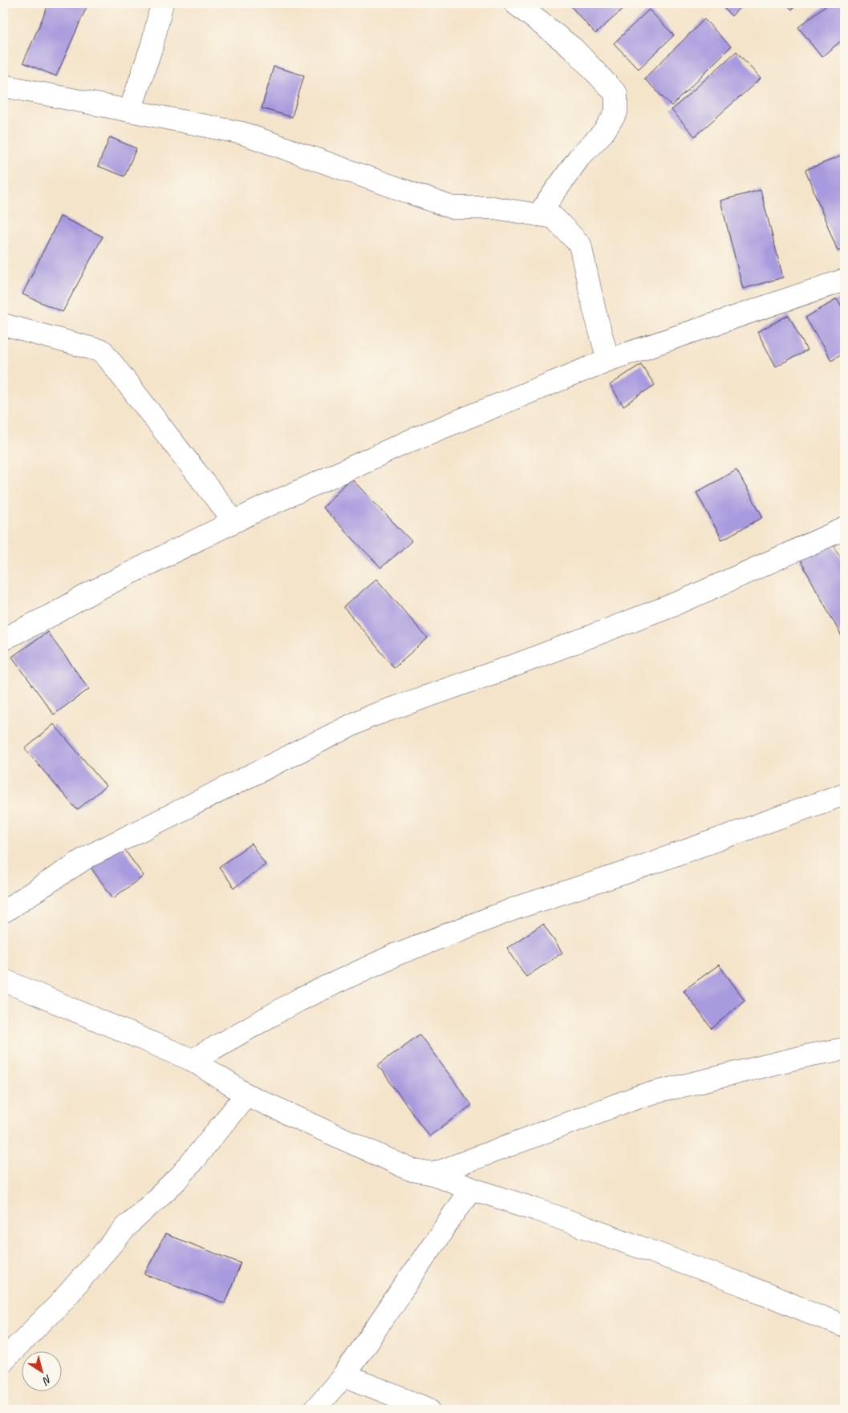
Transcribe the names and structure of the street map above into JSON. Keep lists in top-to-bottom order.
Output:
{
  "north": "bottom right"
}
